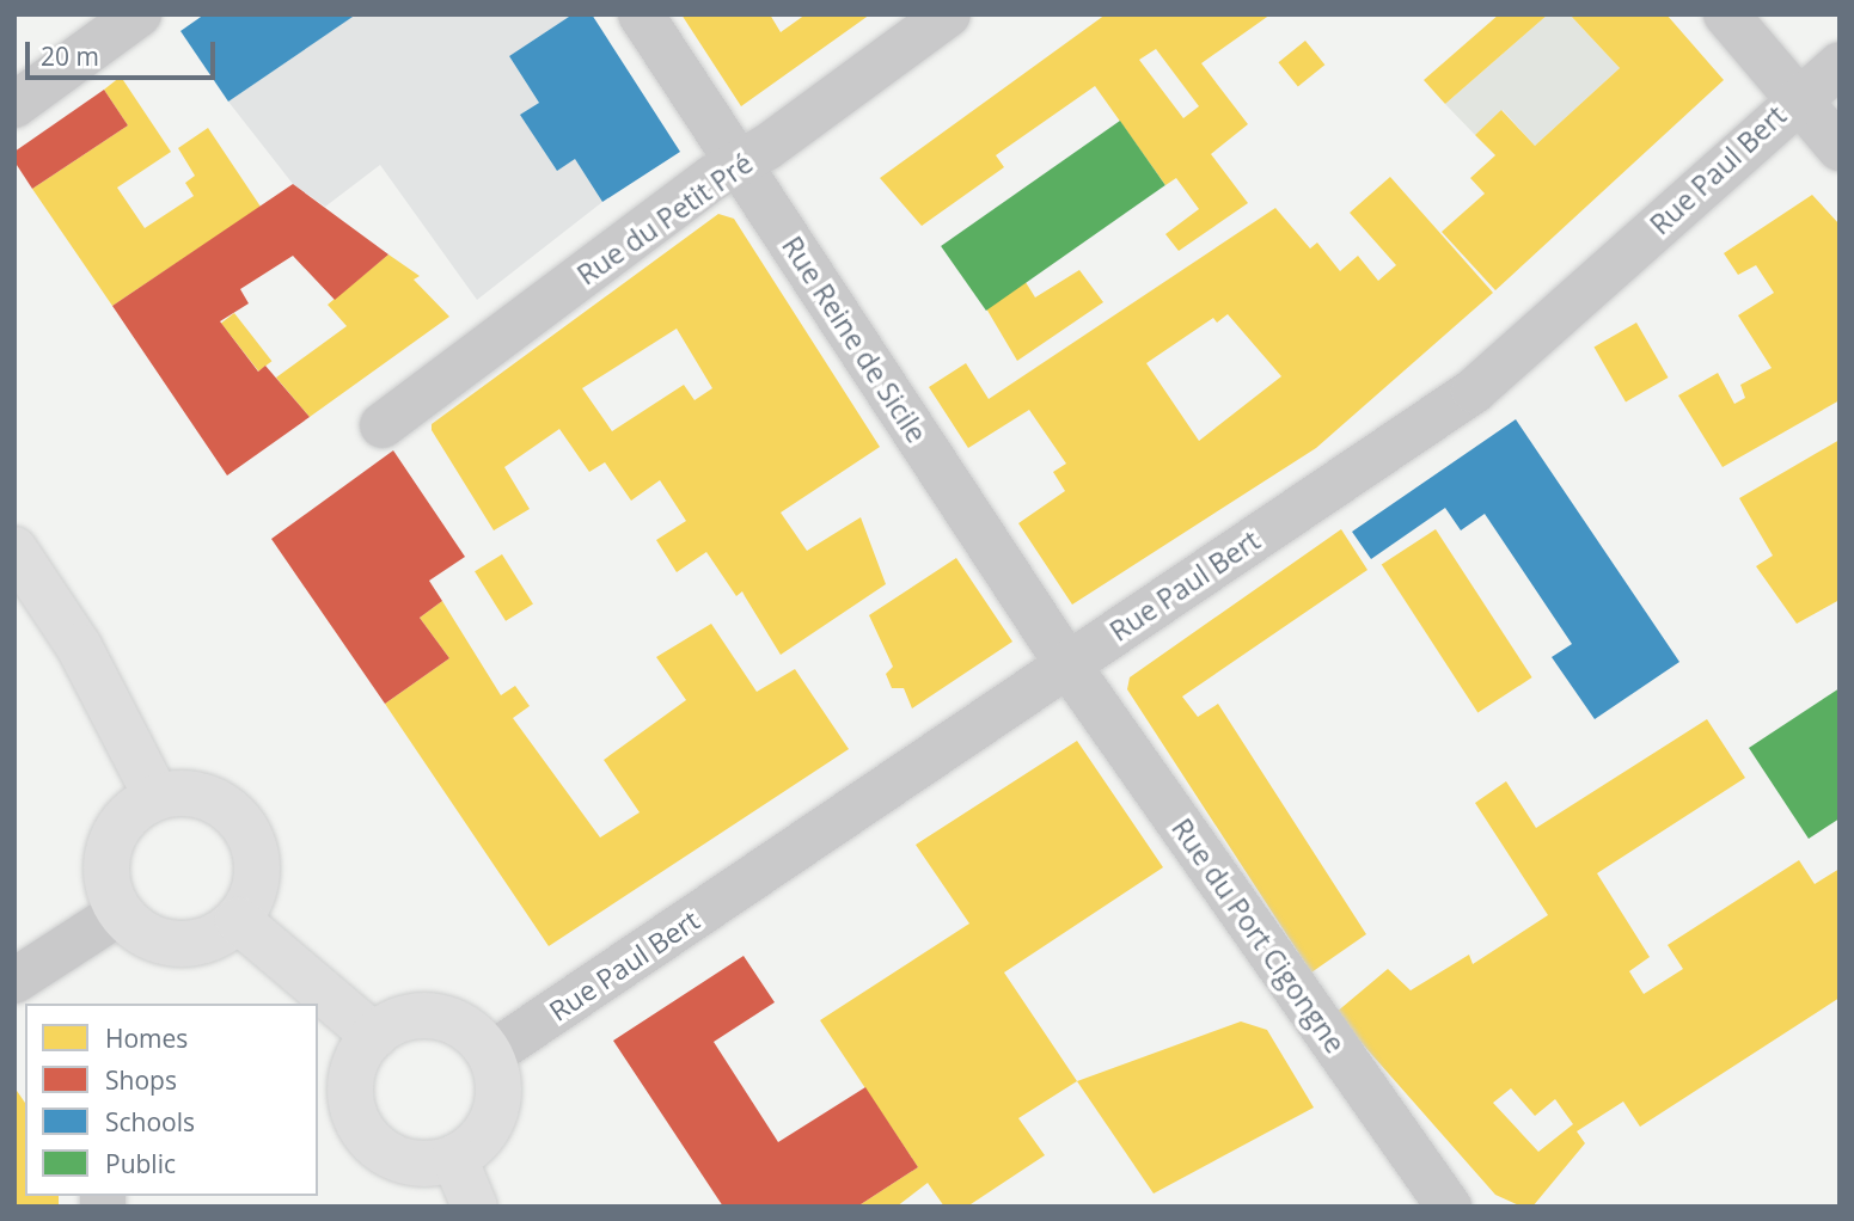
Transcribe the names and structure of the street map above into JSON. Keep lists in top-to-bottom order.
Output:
{
  "streets": {
    "street": [
      "Rue Paul Bert",
      "Rue du Petit Pré",
      "Rue Reine de Sicile",
      "Rue du Port Cigongne"
    ]
  },
  "crossings": [
    ["Rue Paul Bert", "Rue Reine de Sicile"],
    ["Rue Paul Bert", "Rue du Port Cigongne"],
    ["Rue du Petit Pré", "Rue Reine de Sicile"],
    ["Rue Reine de Sicile", "Rue du Port Cigongne"]
  ],
  "legend": [
    "Homes",
    "Shops",
    "Schools",
    "Public"
  ],
  "scale_bar": "20 m"
}
